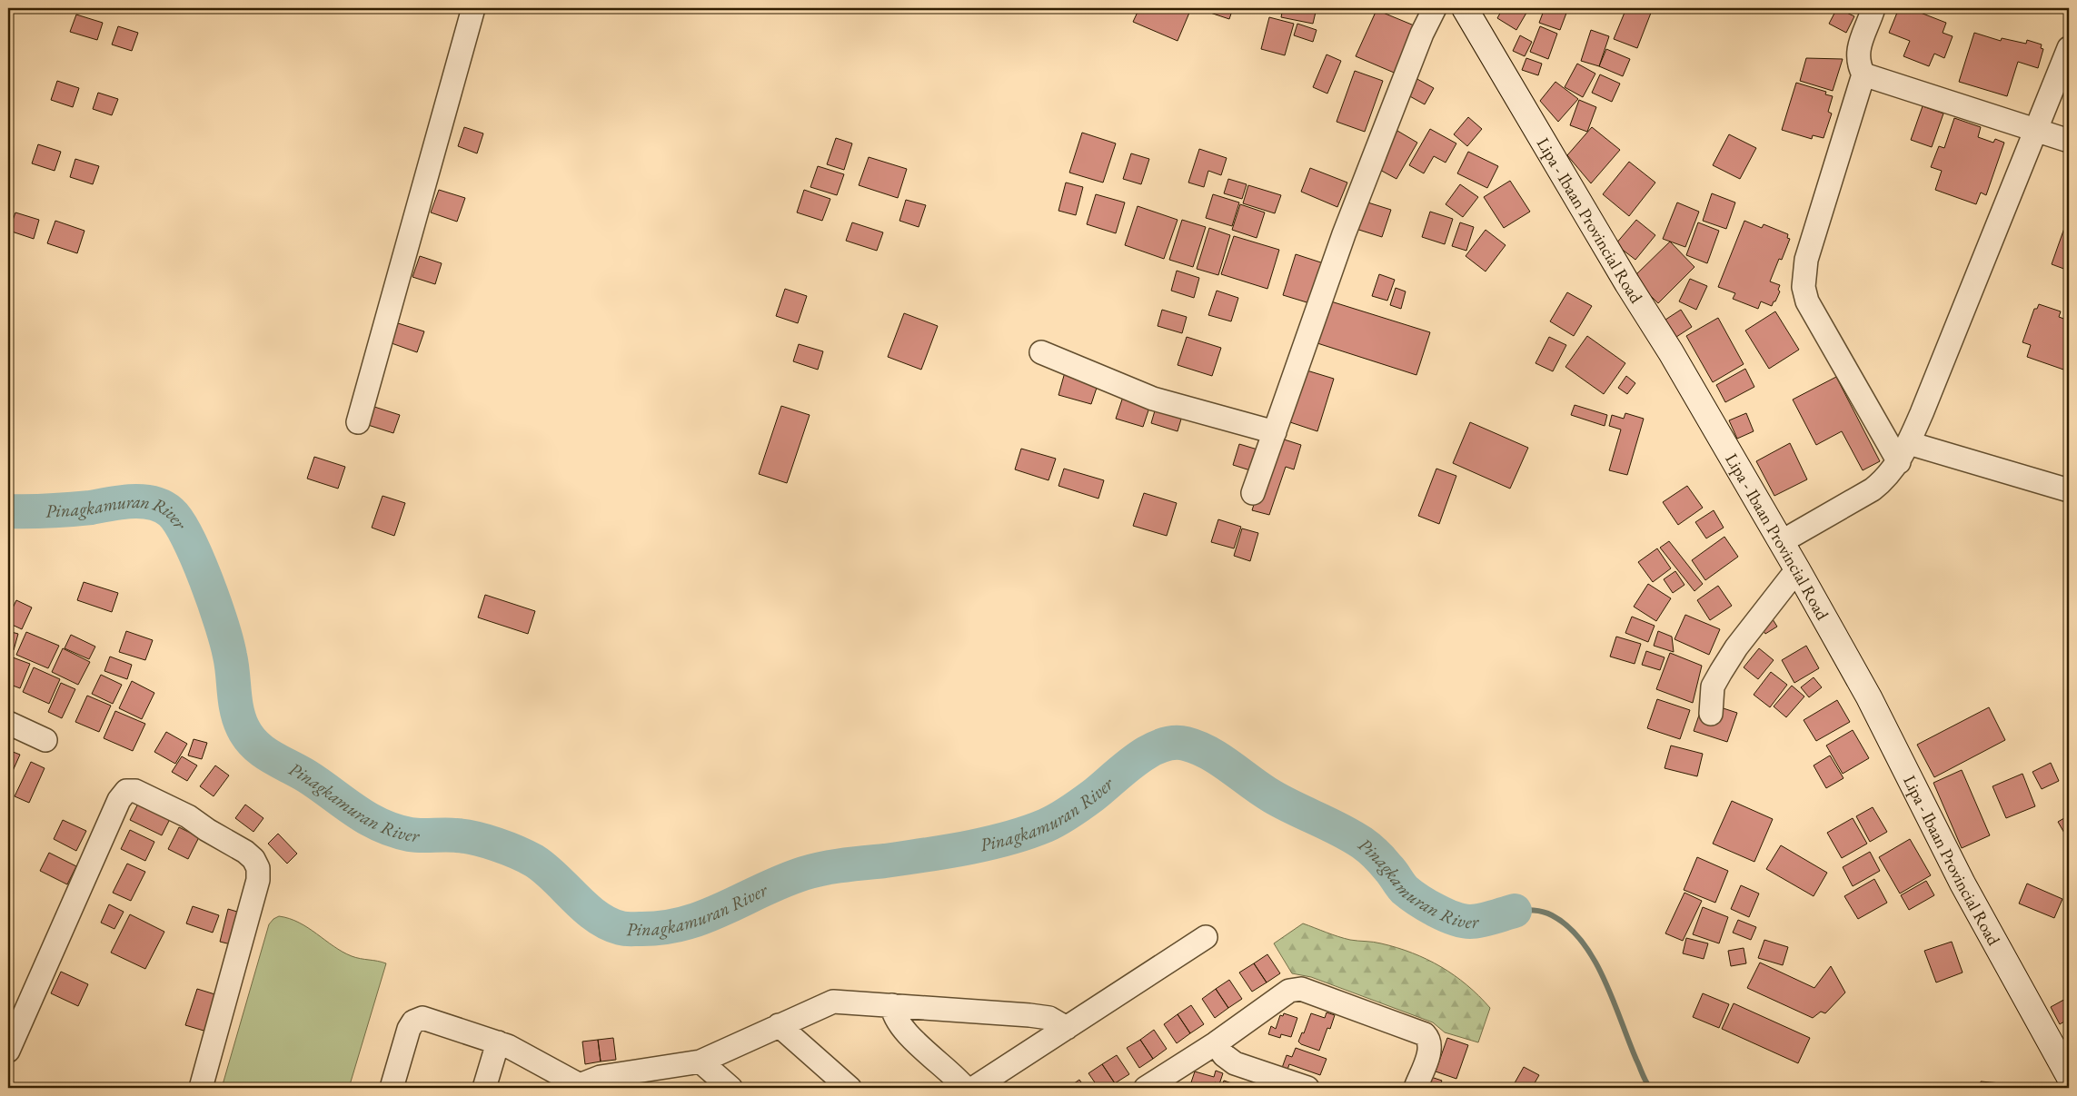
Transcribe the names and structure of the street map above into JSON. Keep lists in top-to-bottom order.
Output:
{
  "streets": {
    "main road": ["Lipa - Ibaan Provincial Road"]
  },
  "water": ["Pinagkamuran River"]
}
